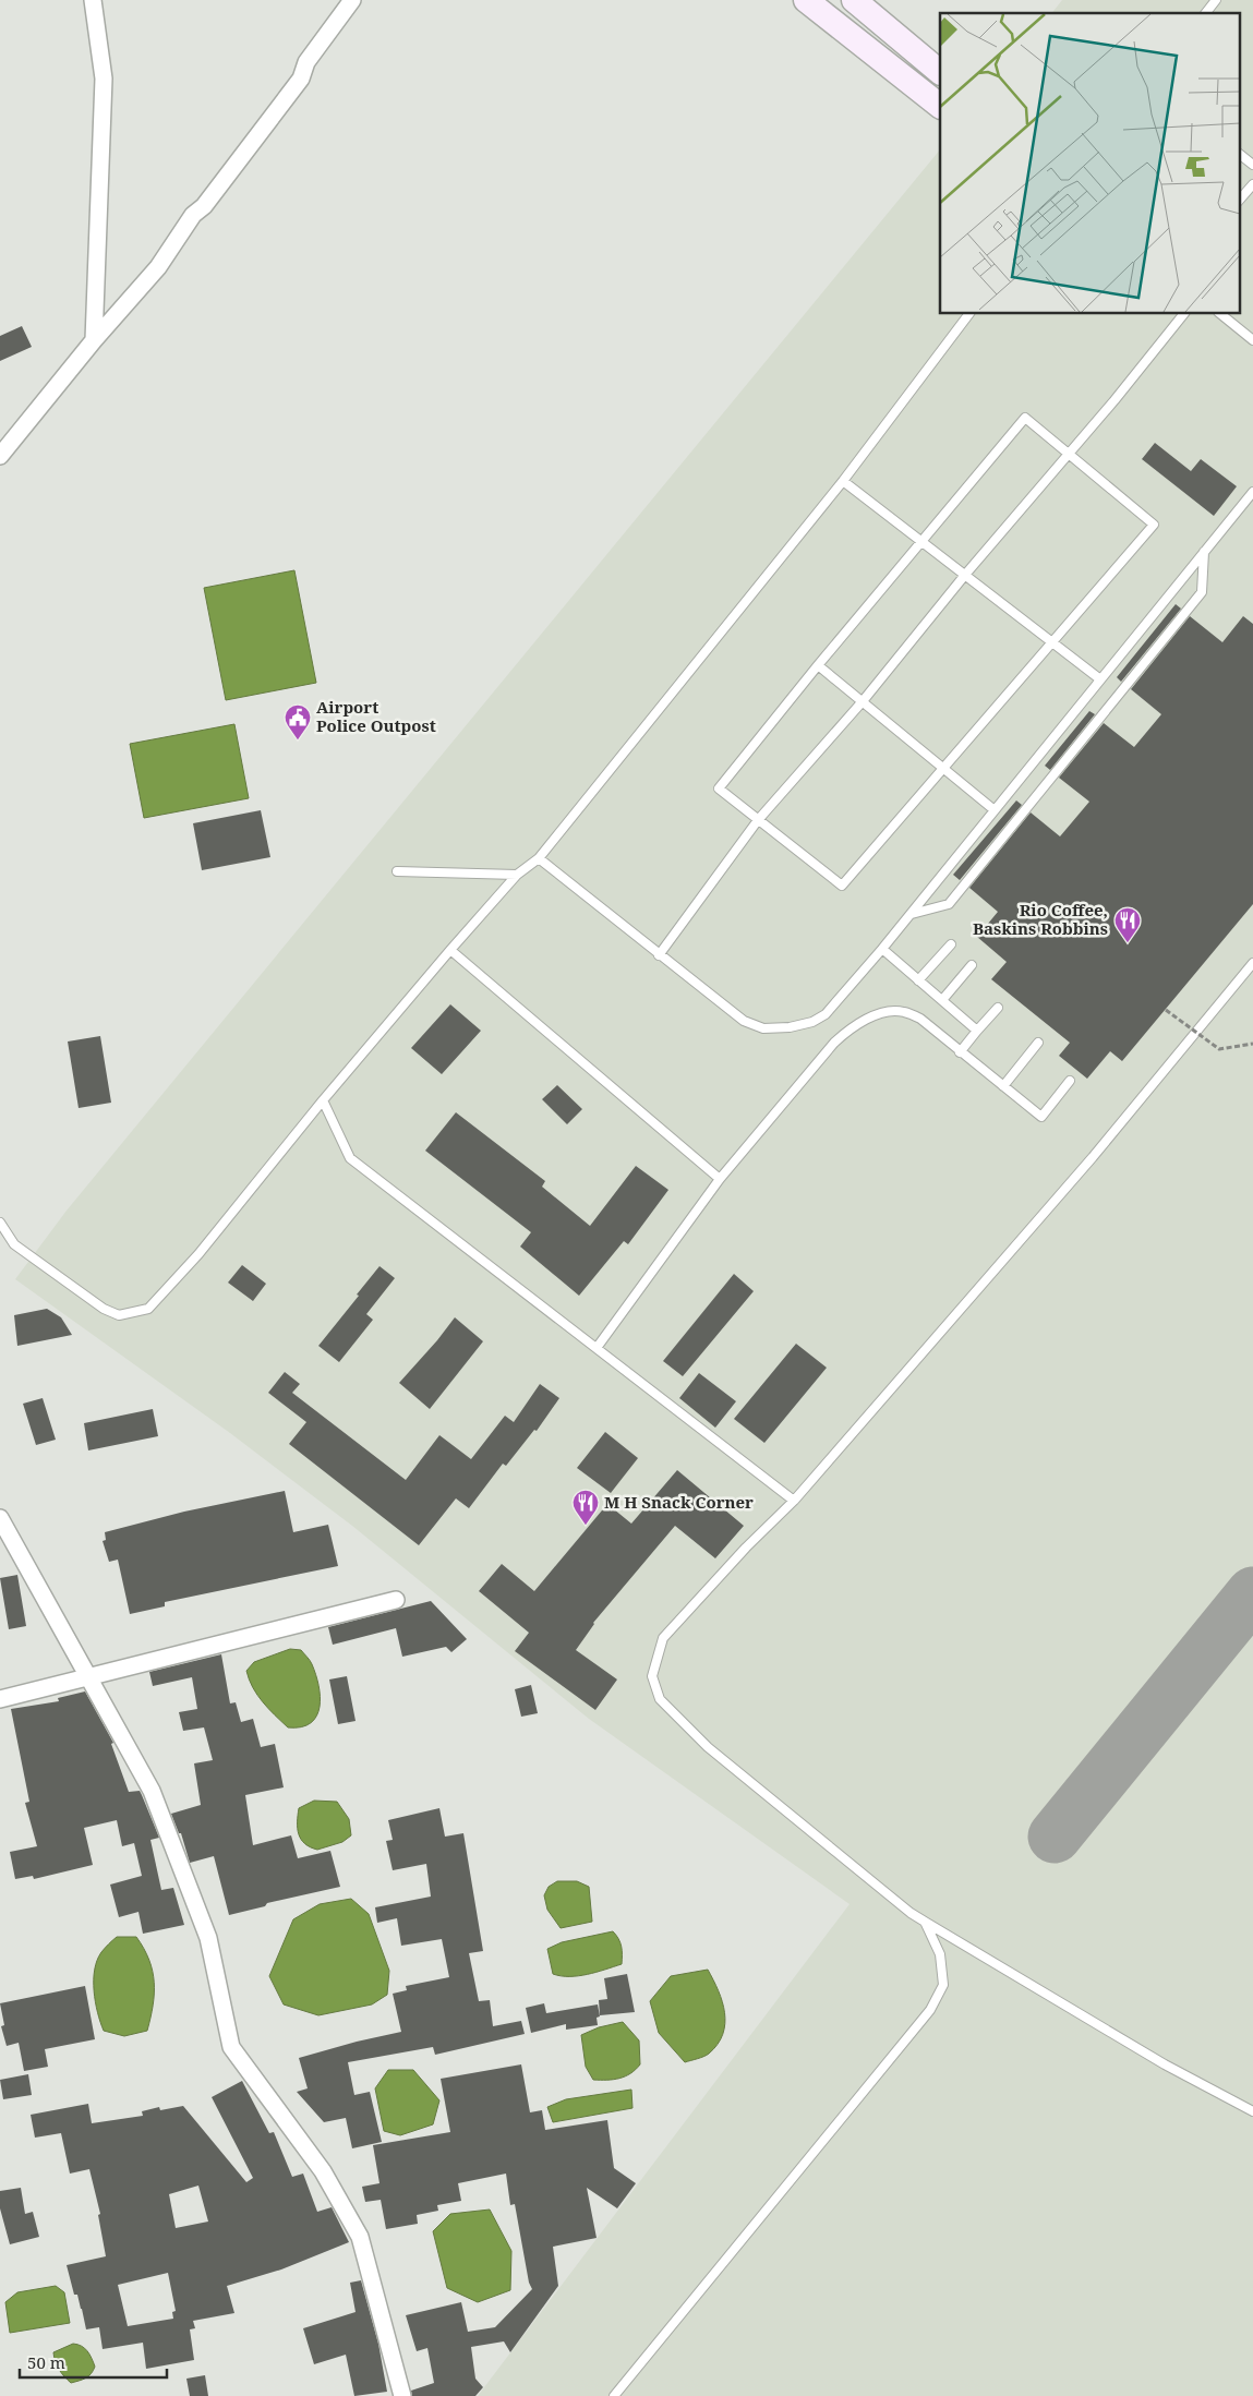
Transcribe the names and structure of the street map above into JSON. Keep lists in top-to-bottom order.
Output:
{
  "places": {
    "public building": ["Airport Police Outpost"],
    "restaurant": ["Rio Coffee, Baskins Robbins", "M H Snack Corner"]
  },
  "scale_bar": "50 m"
}
